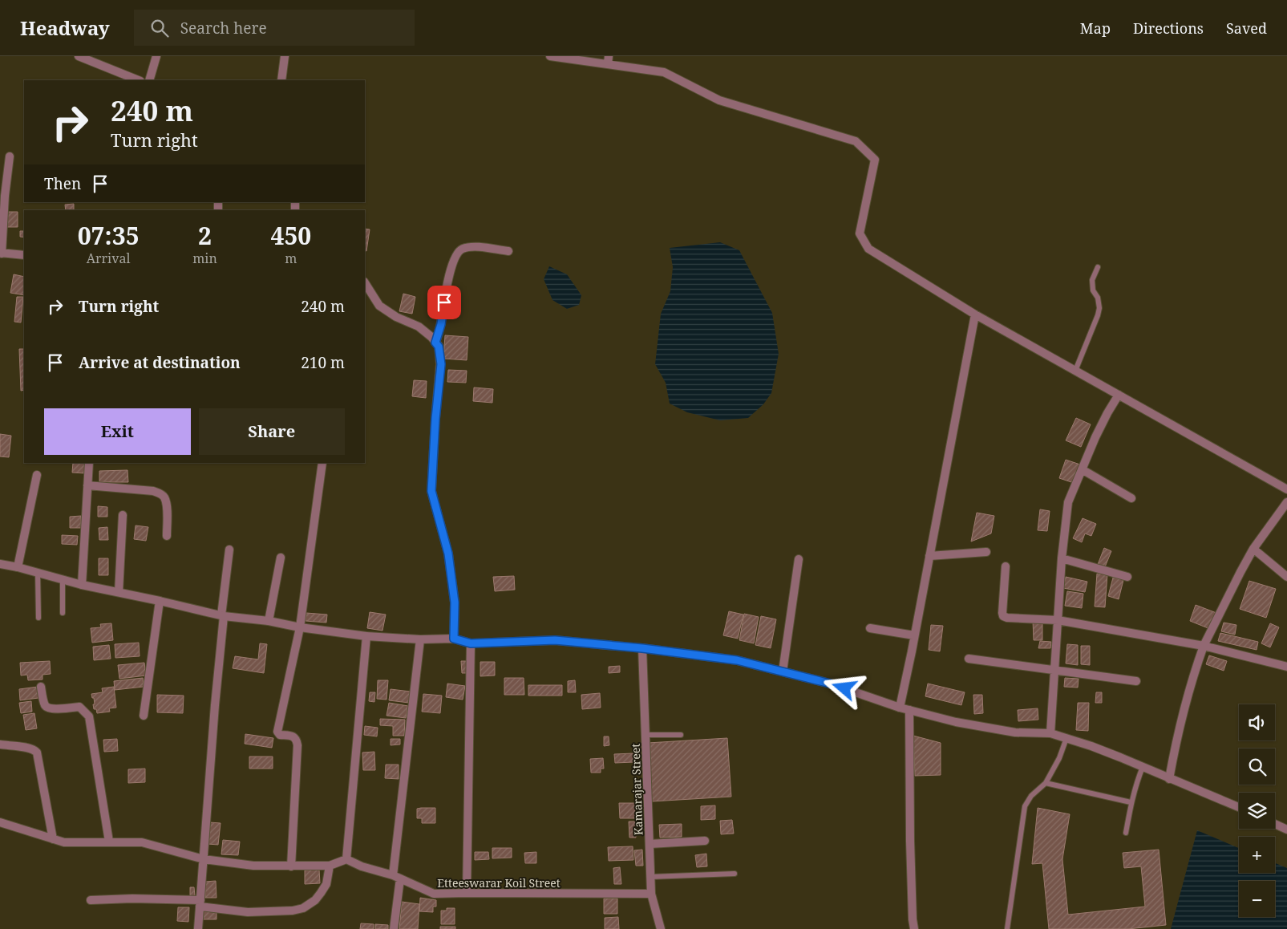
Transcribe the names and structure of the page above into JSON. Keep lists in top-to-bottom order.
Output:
{
  "streets": {
    "street": ["Kamarajar Street", "Etteeswarar Koil Street"]
  },
  "crossings": [
    ["Kamarajar Street", "Etteeswarar Koil Street"]
  ],
  "page": {
    "header": "Headway",
    "search": "Search here",
    "nav": ["Map", "Directions", "Saved"],
    "turn": ["240 m", "Turn right"],
    "then": "Then",
    "eta": [
      "07:35",
      "Arrival",
      "2",
      "min",
      "450",
      "m"
    ],
    "list": [
      {
        "name": "Turn right",
        "value": "240 m"
      },
      {
        "name": "Arrive at destination",
        "value": "210 m"
      }
    ],
    "buttons": ["Exit", "Share"],
    "map_buttons": ["+", "−"]
  }
}
